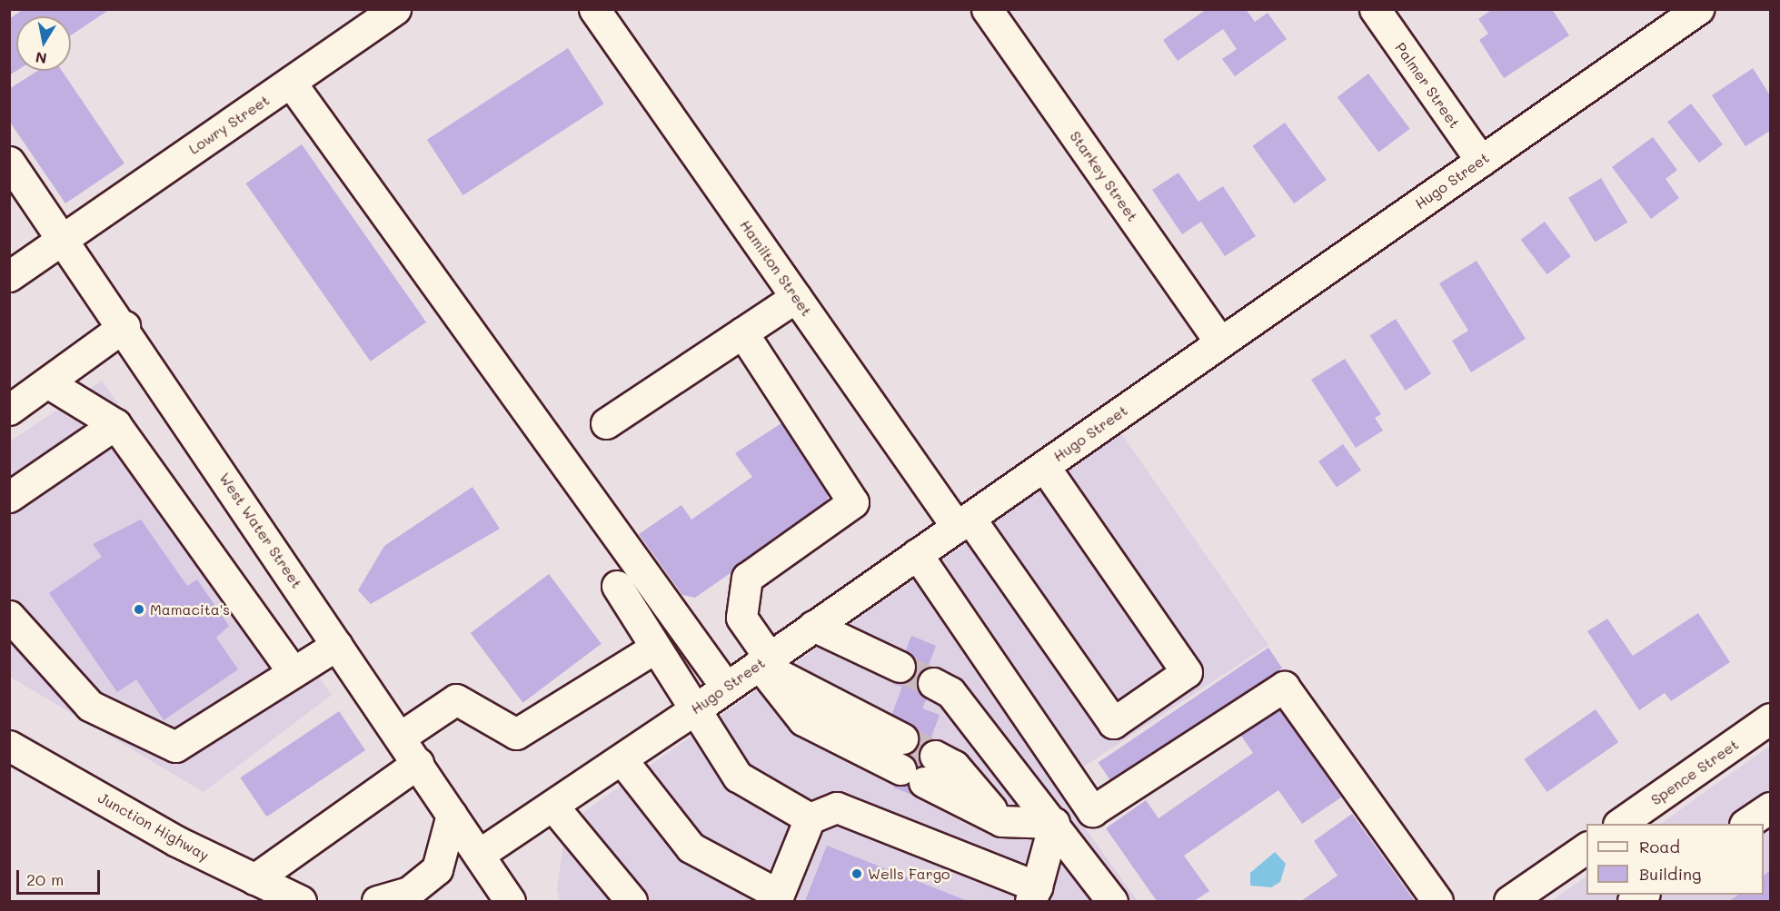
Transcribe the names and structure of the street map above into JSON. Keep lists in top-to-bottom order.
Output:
{
  "streets": {
    "street": [
      "Palmer Street",
      "Lowry Street",
      "Starkey Street",
      "Hugo Street",
      "Hamilton Street",
      "West Water Street",
      "Spence Street",
      "Junction Highway"
    ]
  },
  "crossings": [
    ["Palmer Street", "Hugo Street"],
    ["Lowry Street", "West Water Street"],
    ["Starkey Street", "Hugo Street"],
    ["Hugo Street", "Hamilton Street"],
    ["Hugo Street", "West Water Street"]
  ],
  "places": ["Mamacita's", "Wells Fargo"],
  "legend": ["Road", "Building"],
  "scale_bar": "20 m",
  "north": "bottom"
}
